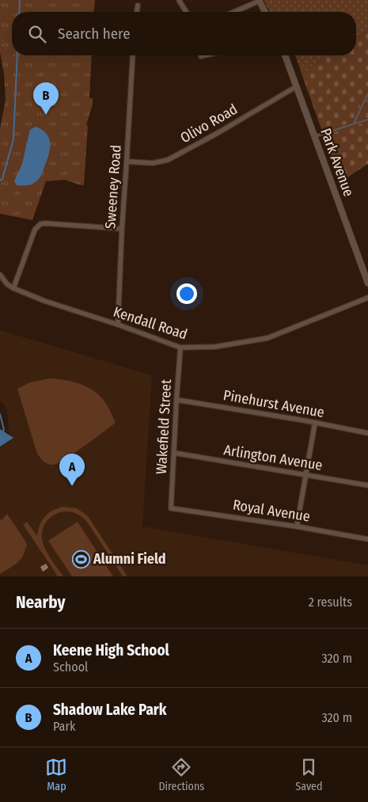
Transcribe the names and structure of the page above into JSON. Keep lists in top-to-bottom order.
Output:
{
  "streets": {
    "street": [
      "Olivo Road",
      "Park Avenue",
      "Sweeney Road",
      "Kendall Road",
      "Pinehurst Avenue",
      "Wakefield Street",
      "Arlington Avenue",
      "Royal Avenue"
    ]
  },
  "crossings": [
    ["Olivo Road", "Park Avenue"],
    ["Olivo Road", "Sweeney Road"],
    ["Sweeney Road", "Kendall Road"],
    ["Kendall Road", "Wakefield Street"],
    ["Pinehurst Avenue", "Wakefield Street"],
    ["Wakefield Street", "Arlington Avenue"],
    ["Wakefield Street", "Royal Avenue"]
  ],
  "places": {
    "sports": ["Alumni Field"]
  },
  "page": {
    "search": "Search here",
    "pins": ["B", "A"],
    "heading": ["Nearby", "2 results"],
    "list": [
      {
        "mark": "A",
        "name": "Keene High School",
        "note": "School",
        "value": "320 m"
      },
      {
        "mark": "B",
        "name": "Shadow Lake Park",
        "note": "Park",
        "value": "320 m"
      }
    ],
    "nav": ["Map", "Directions", "Saved"]
  }
}
